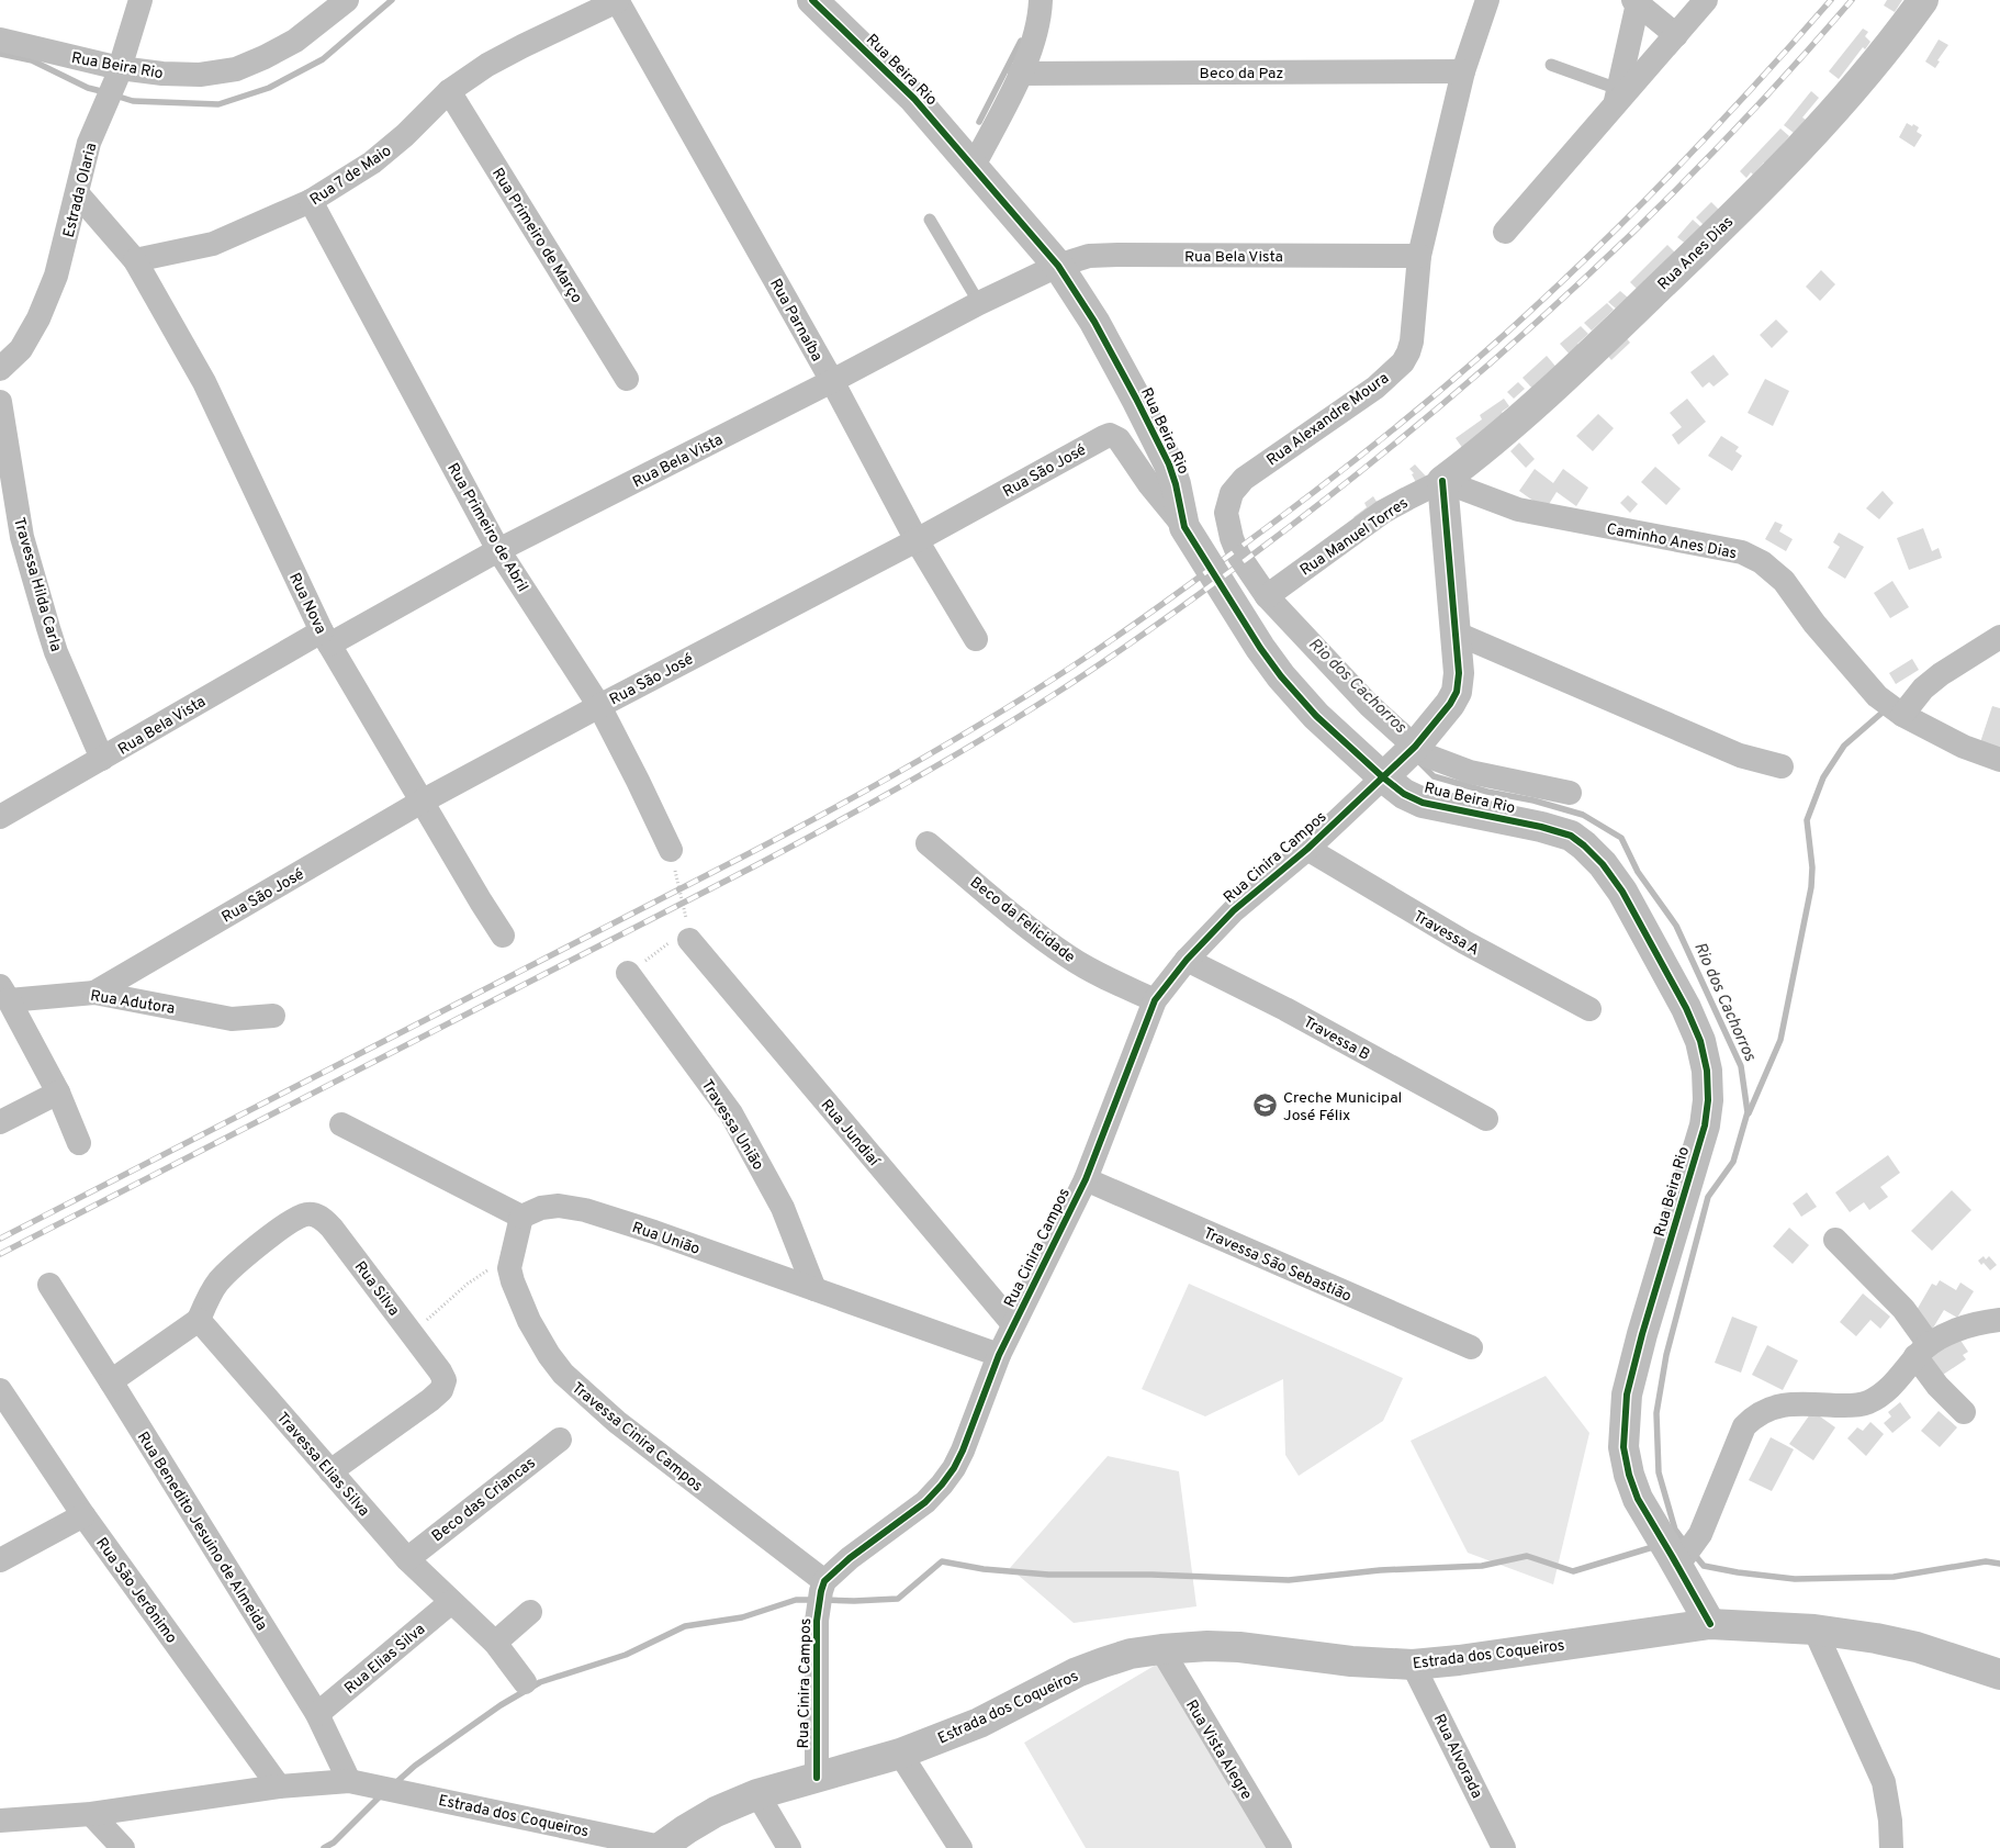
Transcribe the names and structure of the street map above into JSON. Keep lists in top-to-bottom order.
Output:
{
  "streets": {
    "street": [
      "Rua Beira Rio",
      "Beco da Paz",
      "Rua 7 de Maio",
      "Estrada Olaria",
      "Rua Primeiro de Março",
      "Rua Anes Dias",
      "Rua Bela Vista",
      "Rua Parnaíba",
      "Rua Alexandre Moura",
      "Rua São José",
      "Rua Primeiro de Abril",
      "Rua Manuel Torres",
      "Caminho Anes Dias",
      "Travessa Hilda Carla",
      "Rua Nova",
      "Rua Cinira Campos",
      "Beco da Felicidade",
      "Travessa A",
      "Rua Adutora",
      "Travessa B",
      "Travessa União",
      "Rua Jundiaí",
      "Rua União",
      "Travessa São Sebastião",
      "Rua Silva",
      "Travessa Cinira Campos",
      "Travessa Elias Silva",
      "Beco das Criancas",
      "Rua Benedito Jesuino de Almeida",
      "Rua São Jerônimo",
      "Estrada dos Coqueiros",
      "Rua Elias Silva",
      "Rua Vista Alegre",
      "Rua Alvorada"
    ]
  },
  "crossings": [
    ["Rua Beira Rio", "Estrada Olaria"],
    ["Rua Beira Rio", "Rua Bela Vista"],
    ["Rua Beira Rio", "Rua Alexandre Moura"],
    ["Rua Beira Rio", "Rua São José"],
    ["Rua Beira Rio", "Rua Cinira Campos"],
    ["Rua Beira Rio", "Estrada dos Coqueiros"],
    ["Beco da Paz", "Rua Alexandre Moura"],
    ["Rua 7 de Maio", "Rua Primeiro de Março"],
    ["Rua 7 de Maio", "Rua Parnaíba"],
    ["Rua 7 de Maio", "Rua Primeiro de Abril"],
    ["Rua 7 de Maio", "Rua Nova"],
    ["Rua Anes Dias", "Rua Manuel Torres"],
    ["Rua Anes Dias", "Caminho Anes Dias"],
    ["Rua Bela Vista", "Rua Parnaíba"],
    ["Rua Bela Vista", "Rua Alexandre Moura"],
    ["Rua Bela Vista", "Rua Primeiro de Abril"],
    ["Rua Bela Vista", "Travessa Hilda Carla"],
    ["Rua Bela Vista", "Rua Nova"],
    ["Rua Parnaíba", "Rua São José"],
    ["Rua Alexandre Moura", "Rua Manuel Torres"],
    ["Rua Alexandre Moura", "Rua Cinira Campos"],
    ["Rua São José", "Rua Primeiro de Abril"],
    ["Rua São José", "Rua Nova"],
    ["Rua São José", "Rua Adutora"],
    ["Rua Manuel Torres", "Caminho Anes Dias"],
    ["Rua Cinira Campos", "Beco da Felicidade"],
    ["Rua Cinira Campos", "Travessa A"],
    ["Rua Cinira Campos", "Travessa B"],
    ["Rua Cinira Campos", "Rua Jundiaí"],
    ["Rua Cinira Campos", "Rua União"],
    ["Rua Cinira Campos", "Travessa São Sebastião"],
    ["Rua Cinira Campos", "Travessa Cinira Campos"],
    ["Rua Cinira Campos", "Estrada dos Coqueiros"],
    ["Travessa União", "Rua União"],
    ["Rua Silva", "Travessa Elias Silva"],
    ["Travessa Elias Silva", "Beco das Criancas"],
    ["Travessa Elias Silva", "Rua Elias Silva"],
    ["Rua Benedito Jesuino de Almeida", "Estrada dos Coqueiros"],
    ["Rua Benedito Jesuino de Almeida", "Rua Elias Silva"],
    ["Rua São Jerônimo", "Estrada dos Coqueiros"],
    ["Estrada dos Coqueiros", "Rua Vista Alegre"],
    ["Estrada dos Coqueiros", "Rua Alvorada"]
  ],
  "water": ["Rio dos Cachorros"],
  "places": {
    "school or university": ["Creche Municipal José Félix"]
  }
}
